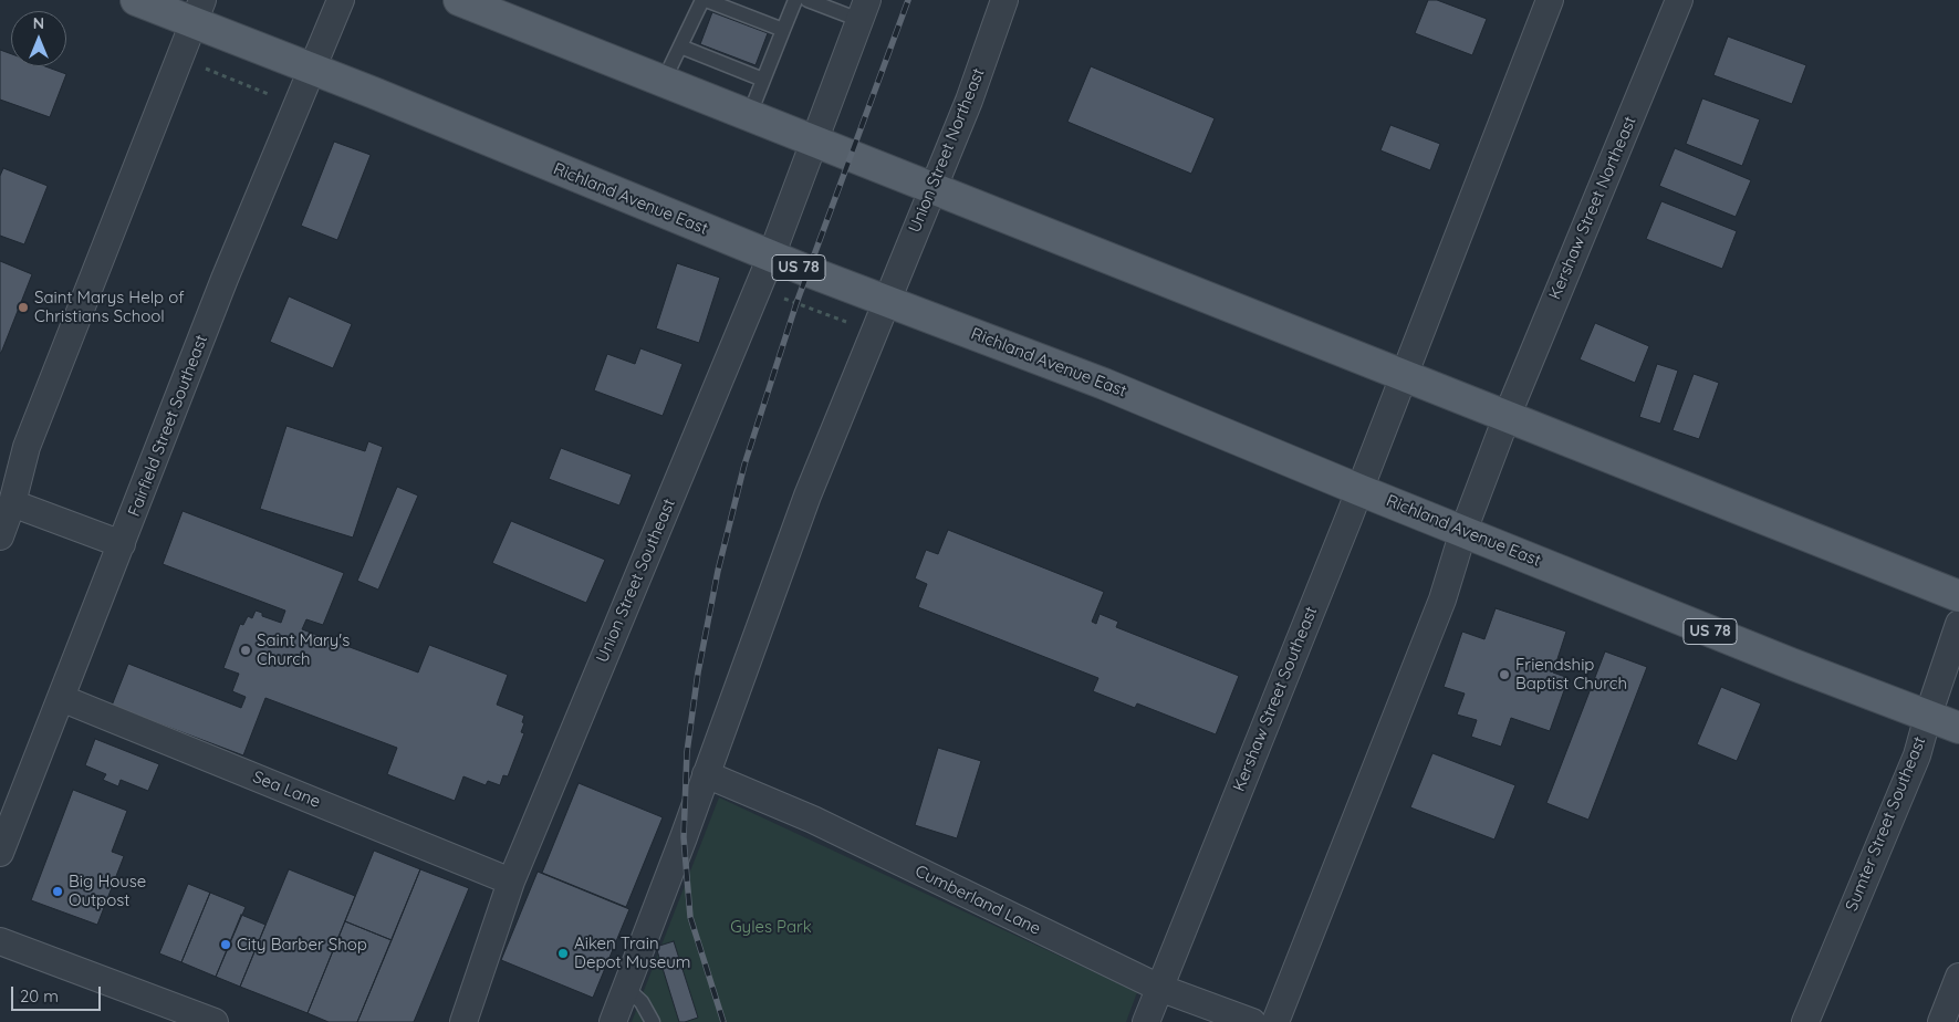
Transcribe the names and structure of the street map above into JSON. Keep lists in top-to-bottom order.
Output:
{
  "streets": {
    "main road": ["Richland Avenue East", "US 78"],
    "street": [
      "Union Street Northeast",
      "Kershaw Street Northeast",
      "Fairfield Street Southeast",
      "Union Street Southeast",
      "Kershaw Street Southeast",
      "Sea Lane",
      "Sumter Street Southeast",
      "Cumberland Lane"
    ]
  },
  "crossings": [
    ["Union Street Northeast", "Richland Avenue East"],
    ["Richland Avenue East", "Fairfield Street Southeast"],
    ["Richland Avenue East", "Union Street Southeast"],
    ["Richland Avenue East", "Kershaw Street Southeast"],
    ["Richland Avenue East", "Sumter Street Southeast"],
    ["Fairfield Street Southeast", "Sea Lane"],
    ["Union Street Southeast", "Sea Lane"],
    ["Kershaw Street Southeast", "Cumberland Lane"]
  ],
  "parks": ["Gyles Park"],
  "places": [
    "Saint Marys Help of Christians School",
    "Saint Mary's Church",
    "Friendship Baptist Church",
    "Big House Outpost",
    "City Barber Shop",
    "Aiken Train Depot Museum"
  ],
  "scale_bar": "20 m",
  "north": "top"
}
